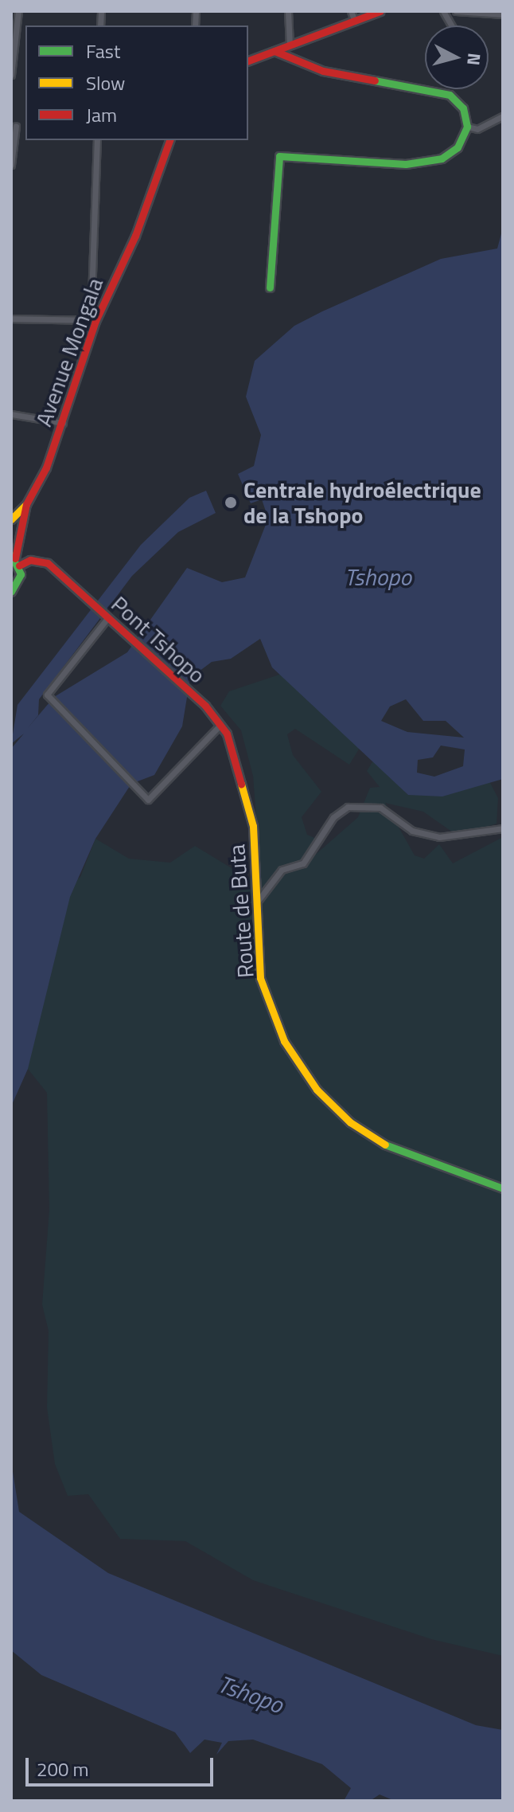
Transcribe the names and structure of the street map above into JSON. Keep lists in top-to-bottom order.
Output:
{
  "streets": {
    "main road": ["Avenue Mongala", "Pont Tshopo", "Route de Buta"]
  },
  "crossings": [
    ["Pont Tshopo", "Route de Buta"]
  ],
  "water": ["Tshopo"],
  "places": ["Centrale hydroélectrique de la Tshopo"],
  "legend": ["Fast", "Slow", "Jam"],
  "scale_bar": "200 m",
  "north": "right"
}
